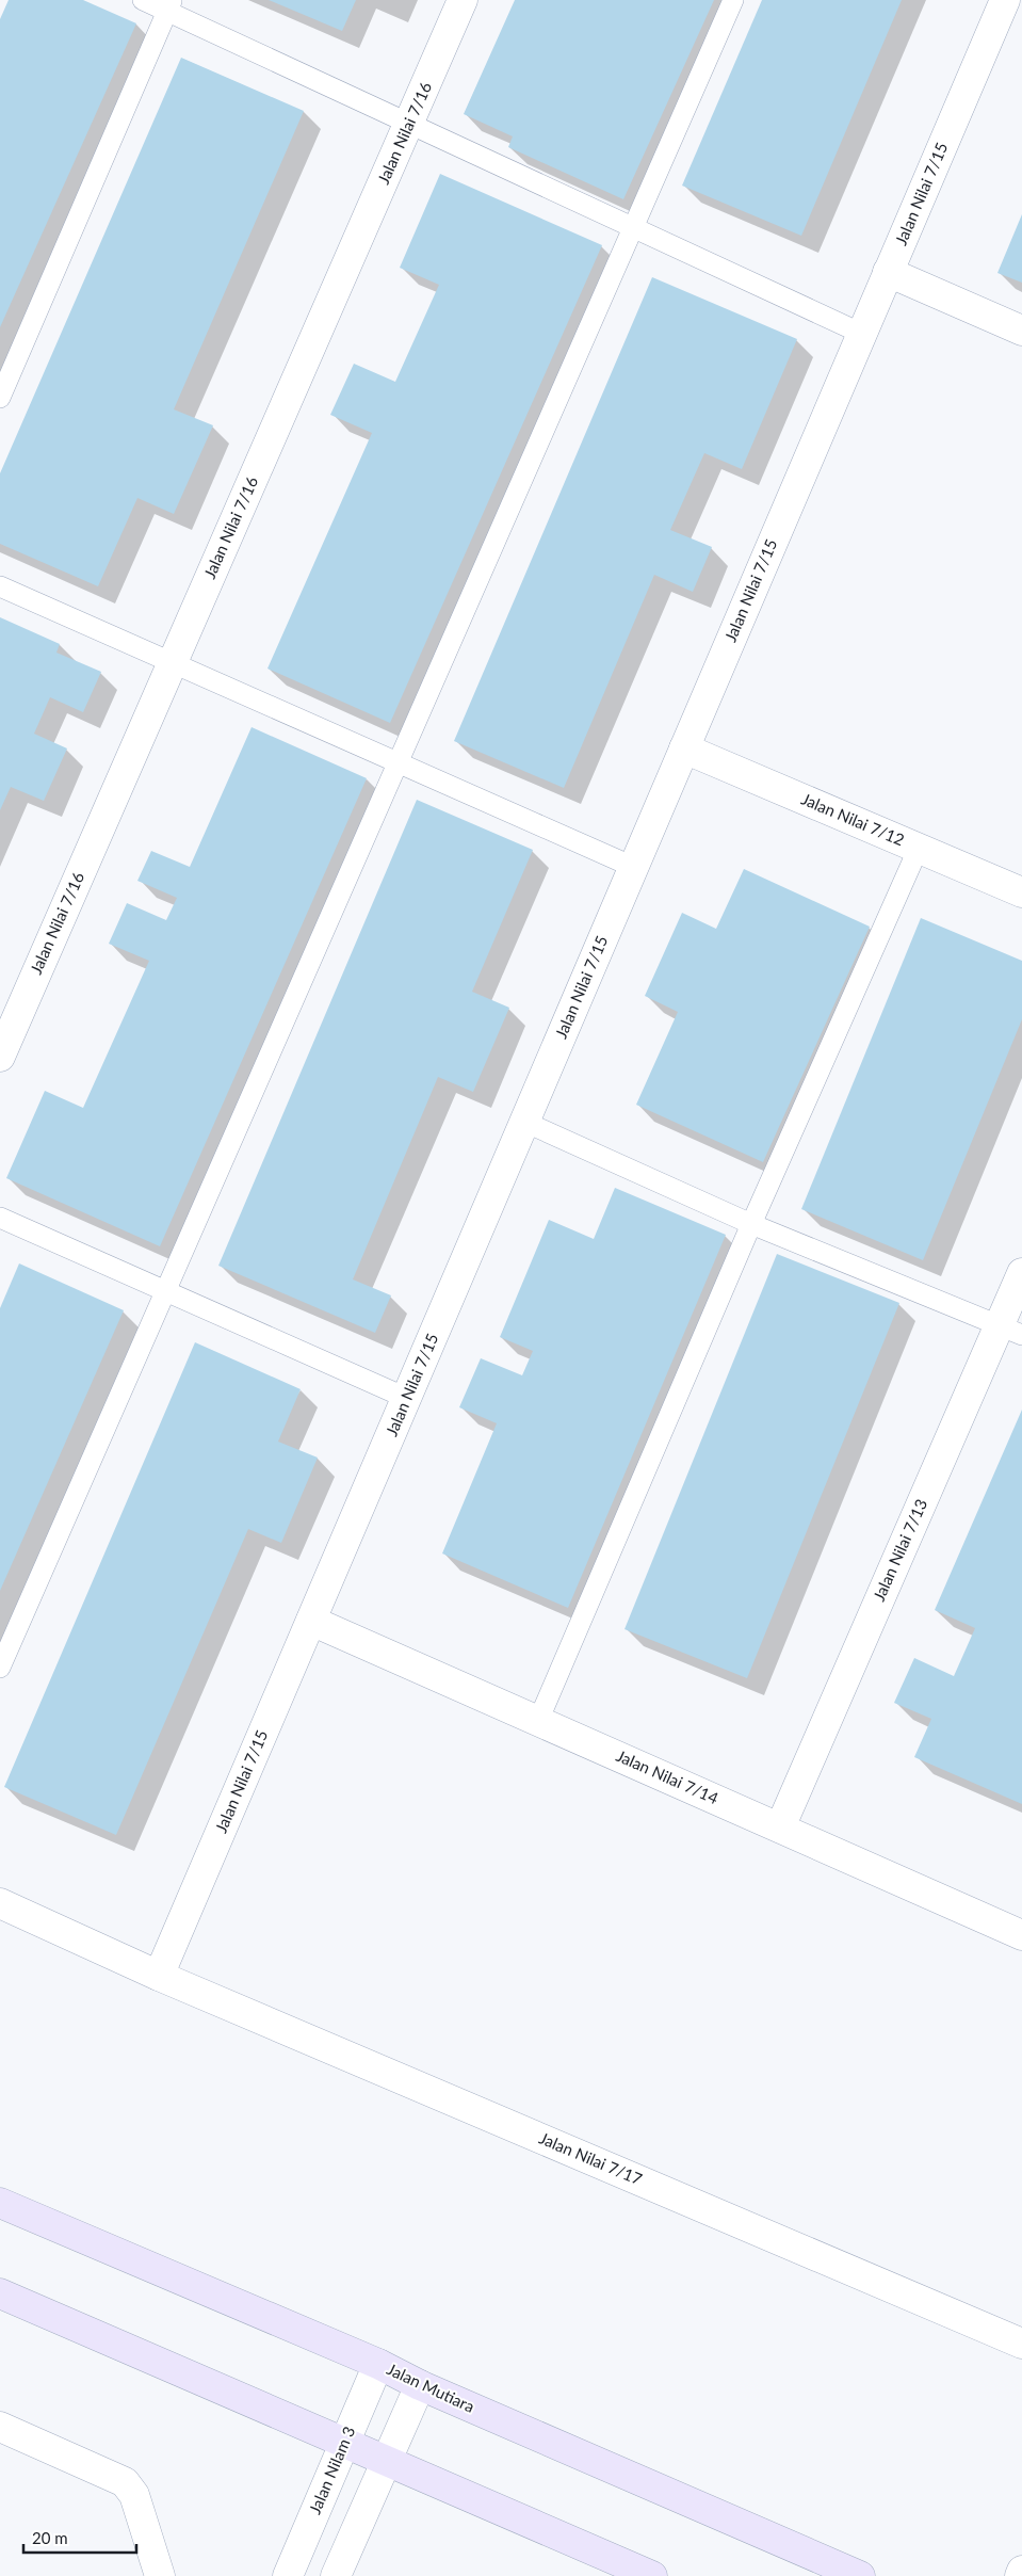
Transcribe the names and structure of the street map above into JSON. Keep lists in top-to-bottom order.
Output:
{
  "streets": {
    "main road": ["Jalan Mutiara"],
    "street": [
      "Jalan Nilai 7/16",
      "Jalan Nilai 7/15",
      "Jalan Nilai 7/12",
      "Jalan Nilai 7/13",
      "Jalan Nilai 7/14",
      "Jalan Nilai 7/17",
      "Jalan Nilam 3"
    ]
  },
  "crossings": [
    ["Jalan Nilai 7/15", "Jalan Nilai 7/12"],
    ["Jalan Nilai 7/15", "Jalan Nilai 7/14"],
    ["Jalan Nilai 7/15", "Jalan Nilai 7/17"],
    ["Jalan Nilai 7/13", "Jalan Nilai 7/14"],
    ["Jalan Mutiara", "Jalan Nilam 3"]
  ],
  "scale_bar": "20 m"
}
